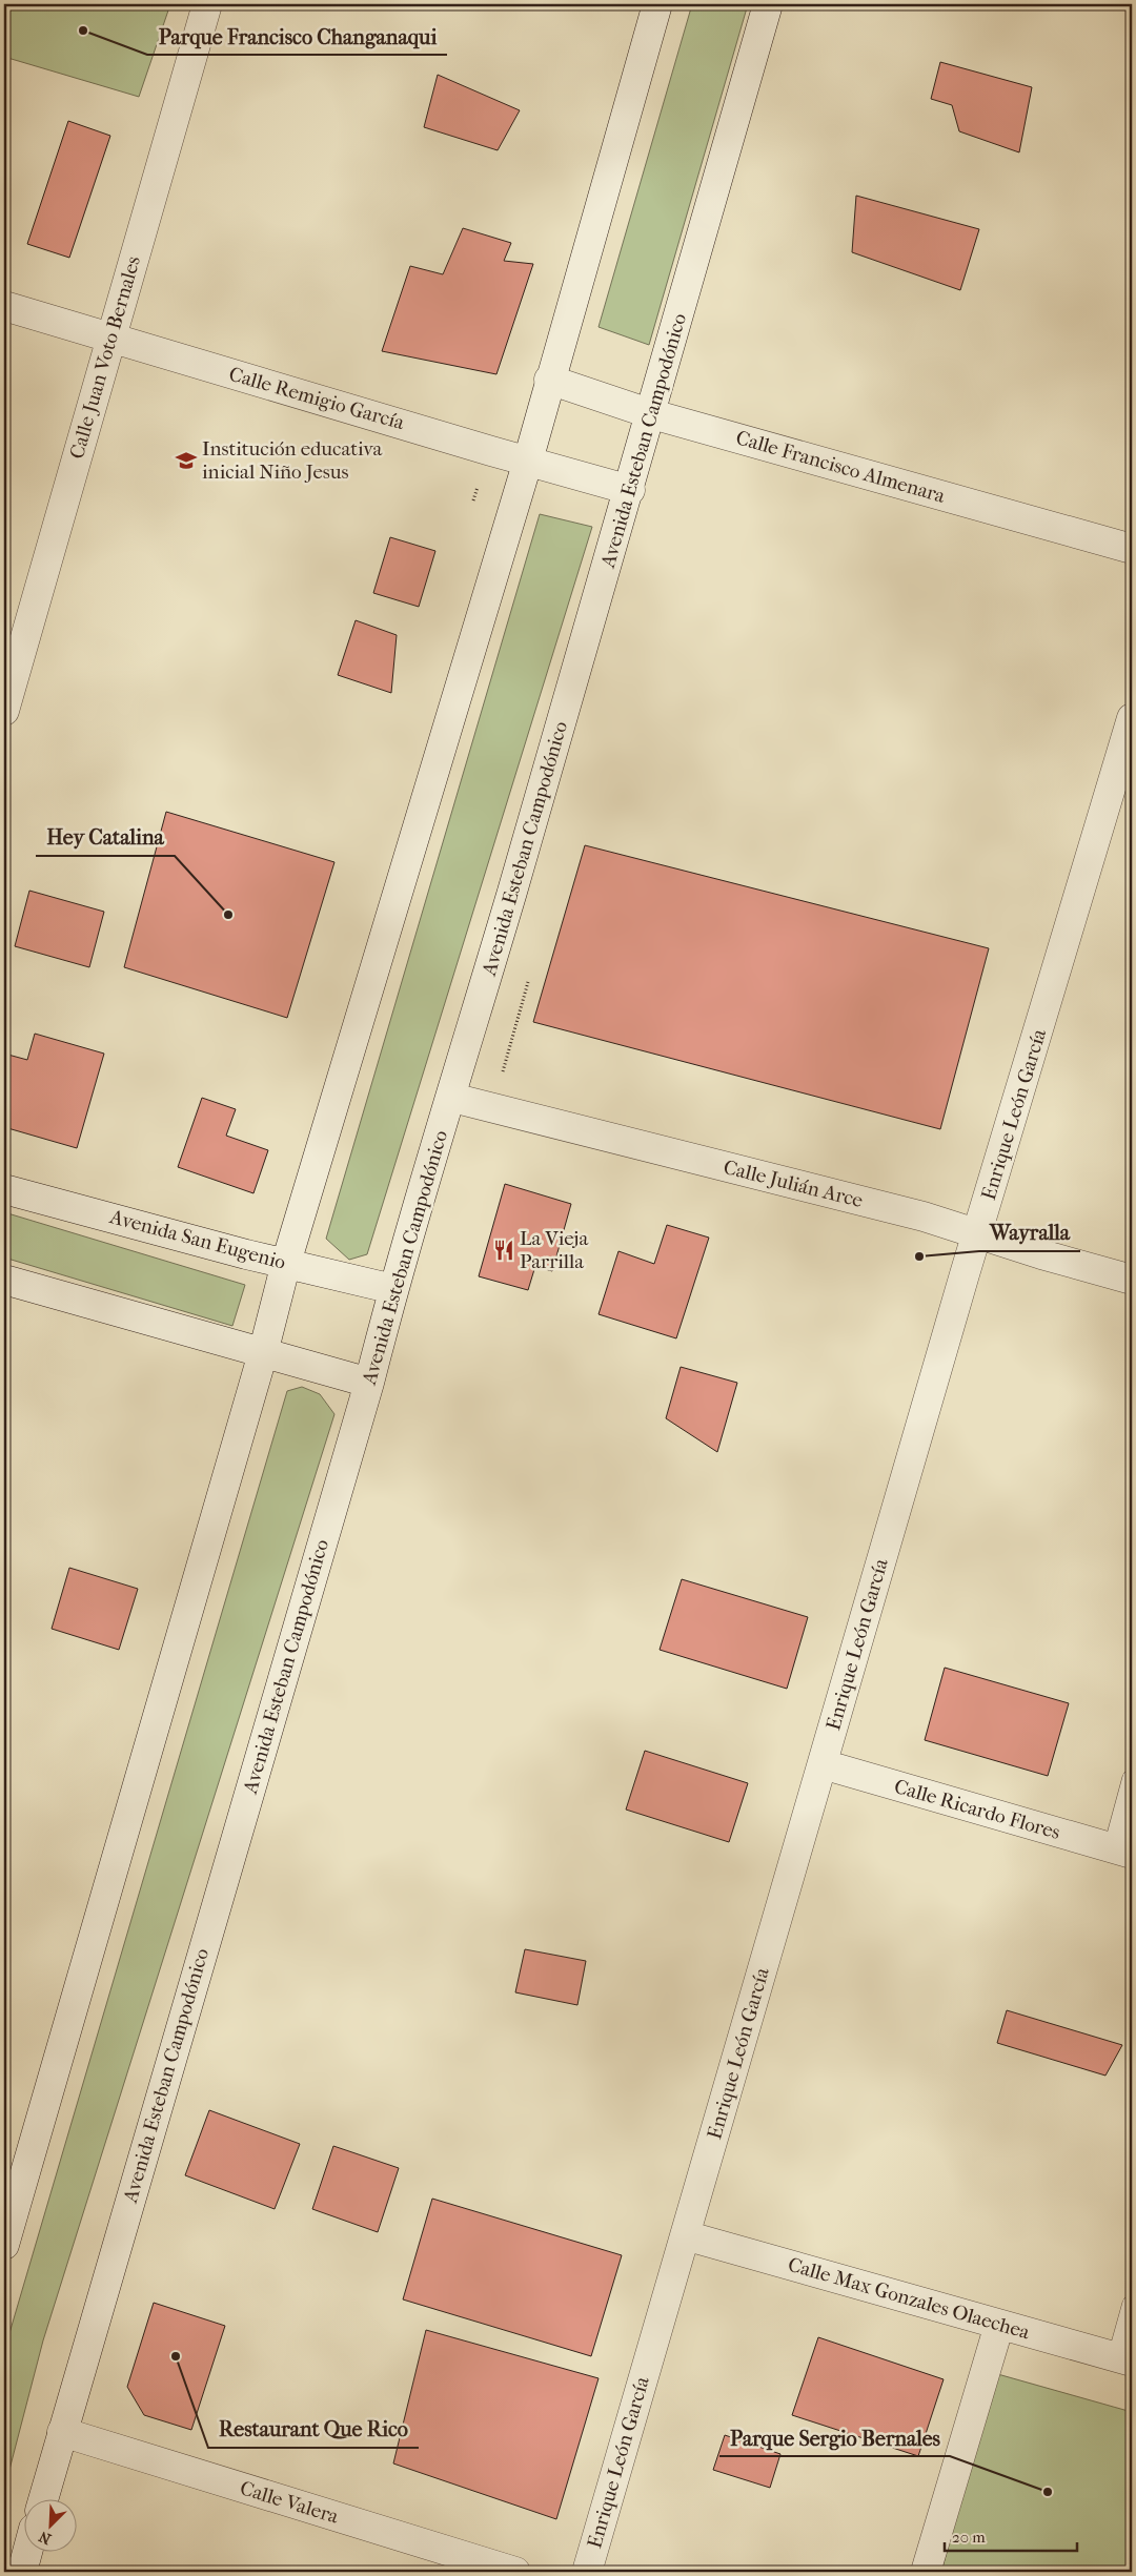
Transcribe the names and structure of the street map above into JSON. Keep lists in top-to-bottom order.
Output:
{
  "streets": {
    "street": [
      "Calle Juan Voto Bernales",
      "Calle Remigio García",
      "Avenida Esteban Campodónico",
      "Calle Francisco Almenara",
      "Enrique León García",
      "Calle Julián Arce",
      "Avenida San Eugenio",
      "Calle Ricardo Flores",
      "Calle Max Gonzales Olaechea",
      "Calle Valera"
    ]
  },
  "crossings": [
    ["Calle Juan Voto Bernales", "Calle Remigio García"],
    ["Calle Remigio García", "Avenida Esteban Campodónico"],
    ["Avenida Esteban Campodónico", "Calle Francisco Almenara"],
    ["Avenida Esteban Campodónico", "Calle Julián Arce"],
    ["Avenida Esteban Campodónico", "Avenida San Eugenio"],
    ["Avenida Esteban Campodónico", "Calle Valera"],
    ["Enrique León García", "Calle Julián Arce"],
    ["Enrique León García", "Calle Ricardo Flores"],
    ["Enrique León García", "Calle Max Gonzales Olaechea"]
  ],
  "places": {
    "other": [
      "Parque Francisco Changanaqui",
      "Hey Catalina",
      "Wayralla",
      "Restaurant Que Rico",
      "Parque Sergio Bernales"
    ],
    "school or university": ["Institución educativa inicial Niño Jesus"],
    "restaurant": ["La Vieja Parrilla"]
  },
  "scale_bar": "20 m",
  "north": "bottom left"
}
